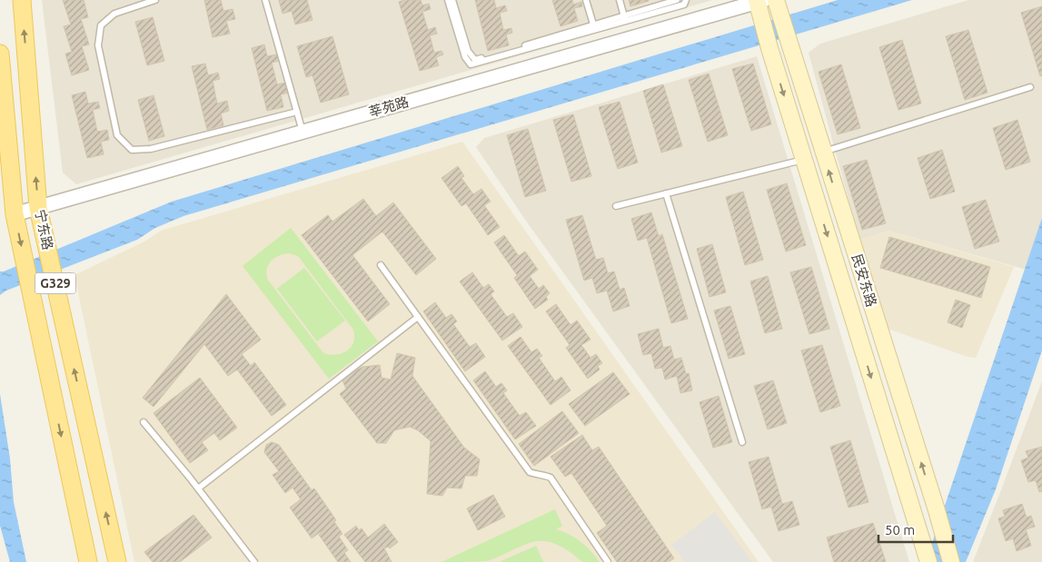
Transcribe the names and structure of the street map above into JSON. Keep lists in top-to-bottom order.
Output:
{
  "streets": {
    "main road": ["宁东路", "民安东路", "G329"],
    "street": ["莘苑路"]
  },
  "crossings": [
    ["莘苑路", "宁东路"],
    ["莘苑路", "民安东路"]
  ],
  "scale_bar": "50 m"
}
